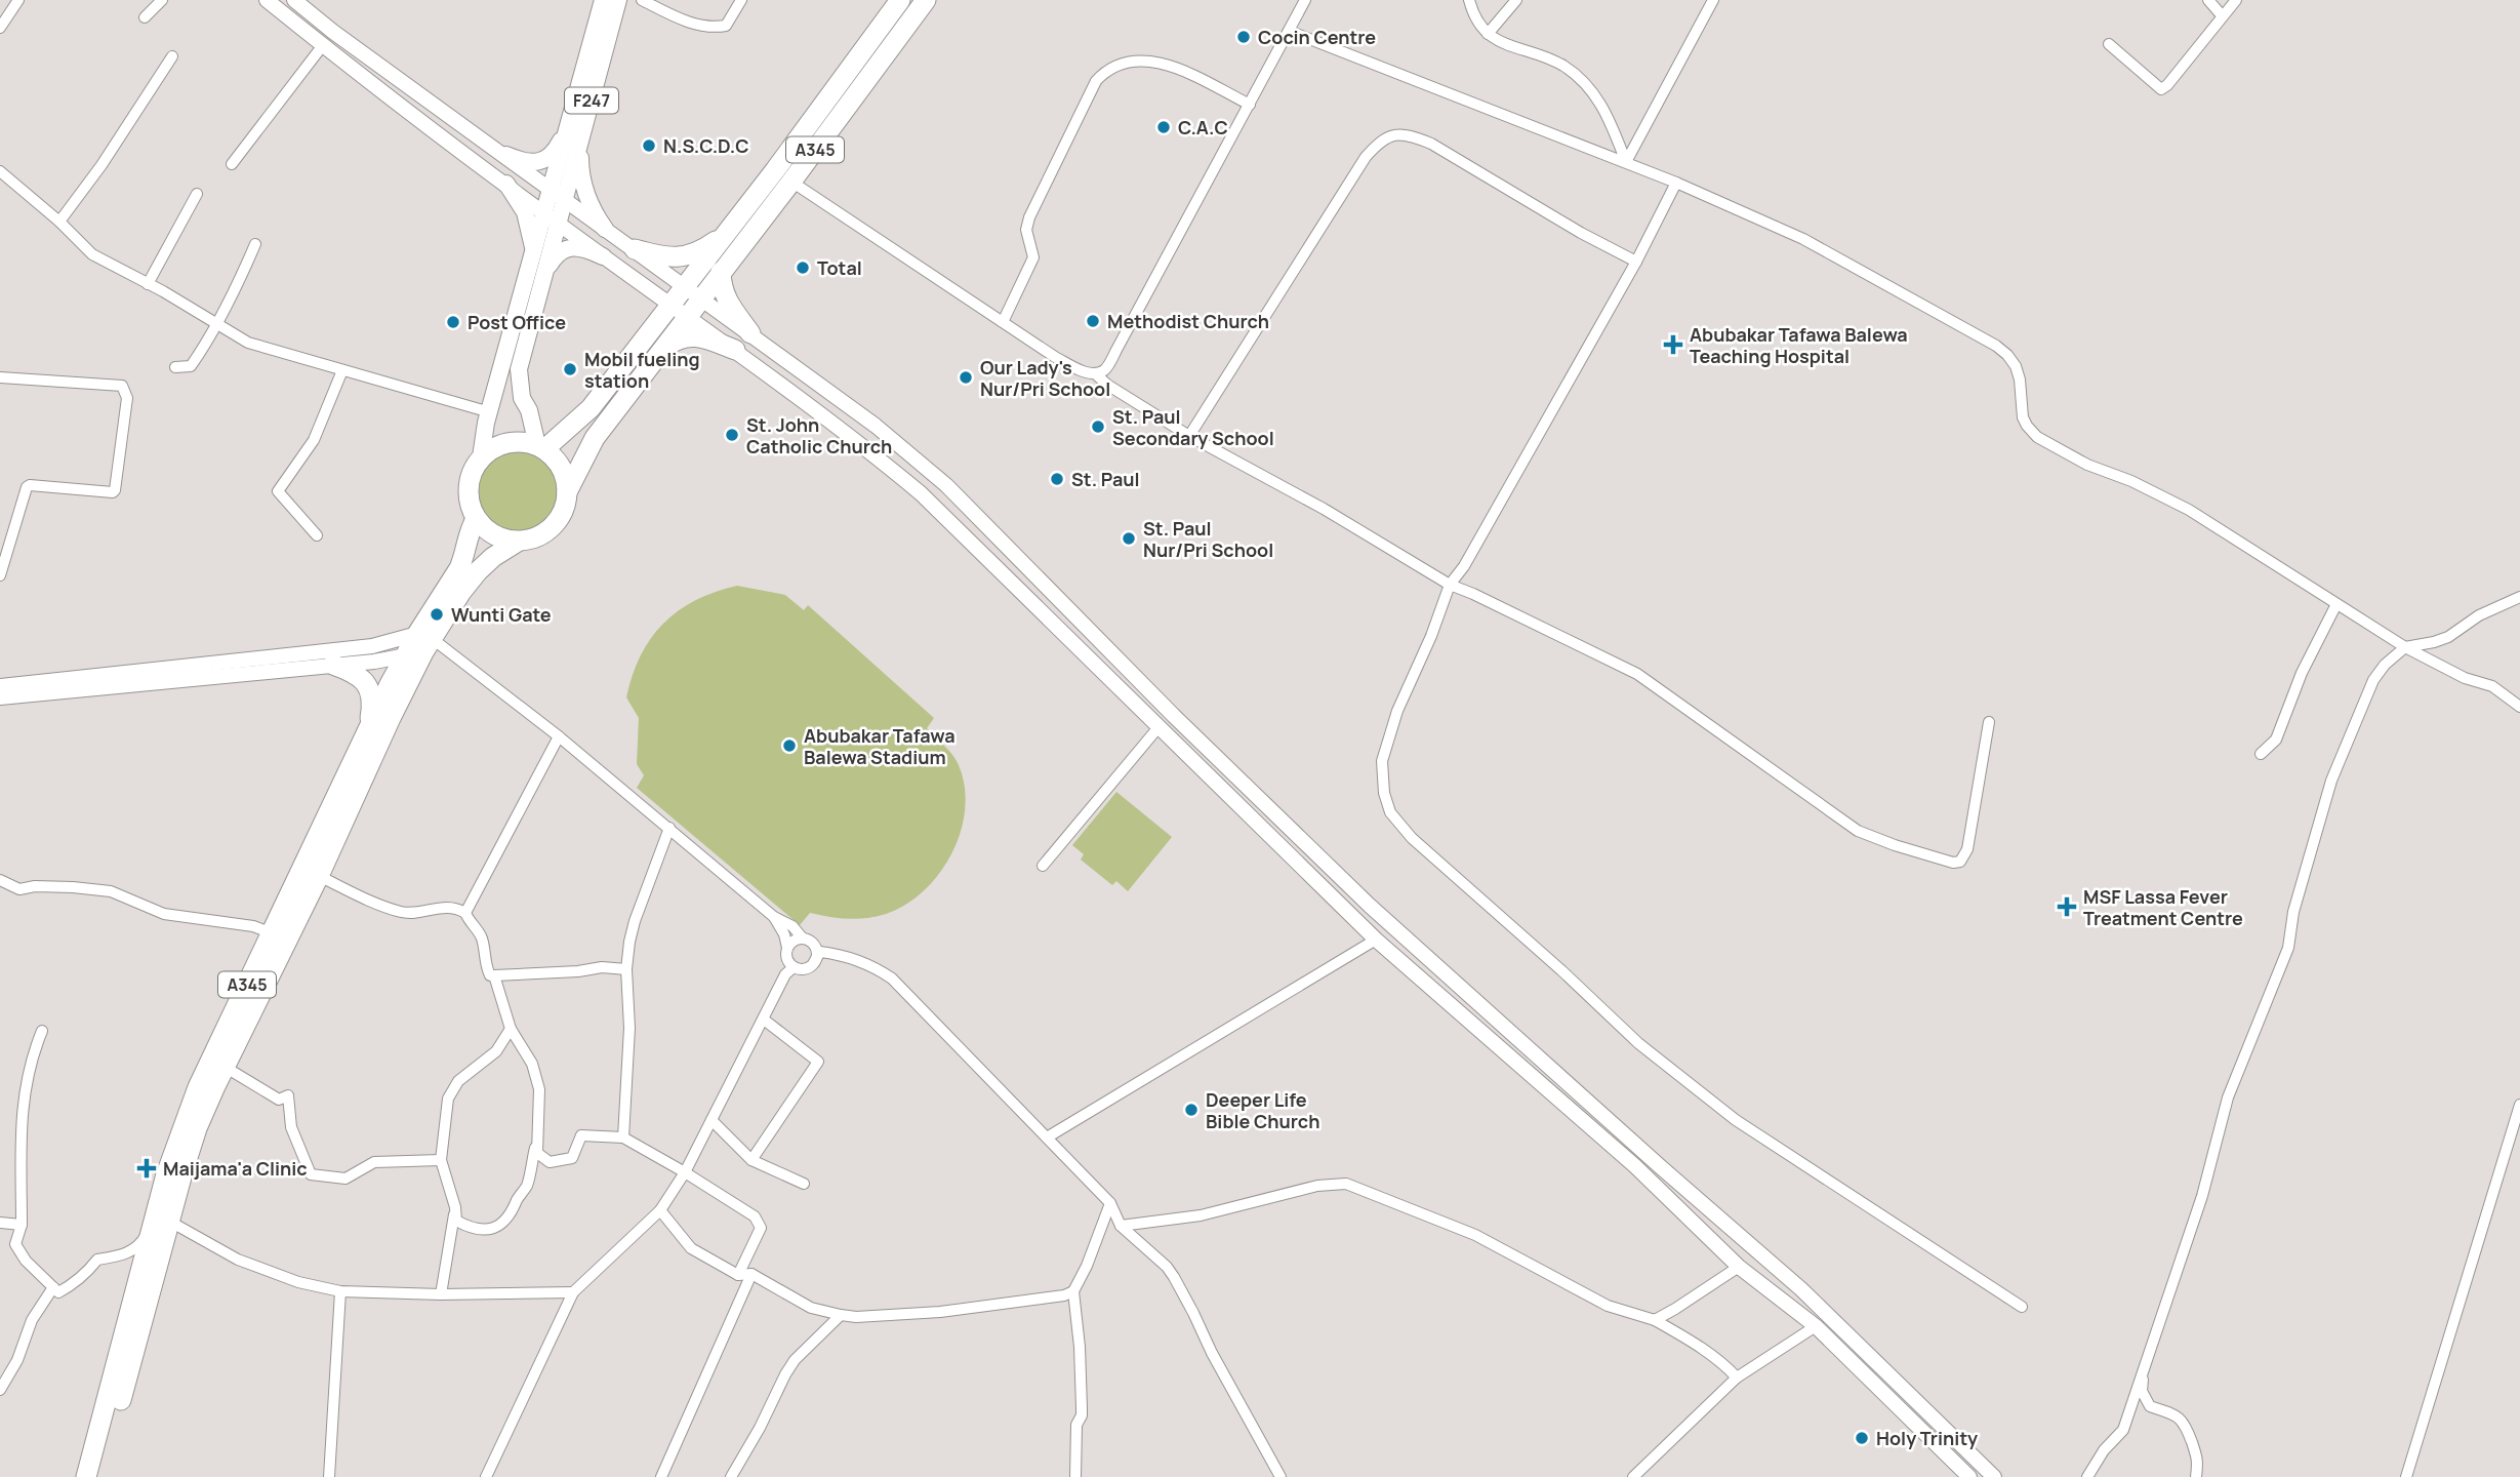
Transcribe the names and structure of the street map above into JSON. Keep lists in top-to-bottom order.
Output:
{
  "streets": {
    "highway": ["A345"],
    "main road": ["F247"]
  },
  "crossings": [
    ["F247", "A345"]
  ],
  "places": {
    "other": [
      "Cocin Centre",
      "C.A.C",
      "N.S.C.D.C",
      "Total",
      "Methodist Church",
      "Post Office",
      "Mobil fueling station",
      "Our Lady's Nur/Pri School",
      "St. Paul Secondary School",
      "St. John Catholic Church",
      "St. Paul",
      "St. Paul Nur/Pri School",
      "Wunti Gate",
      "Abubakar Tafawa Balewa Stadium",
      "Deeper Life Bible Church",
      "Holy Trinity"
    ],
    "health": ["Abubakar Tafawa Balewa Teaching Hospital", "MSF Lassa Fever Treatment Centre", "Maijama'a Clinic"]
  }
}
